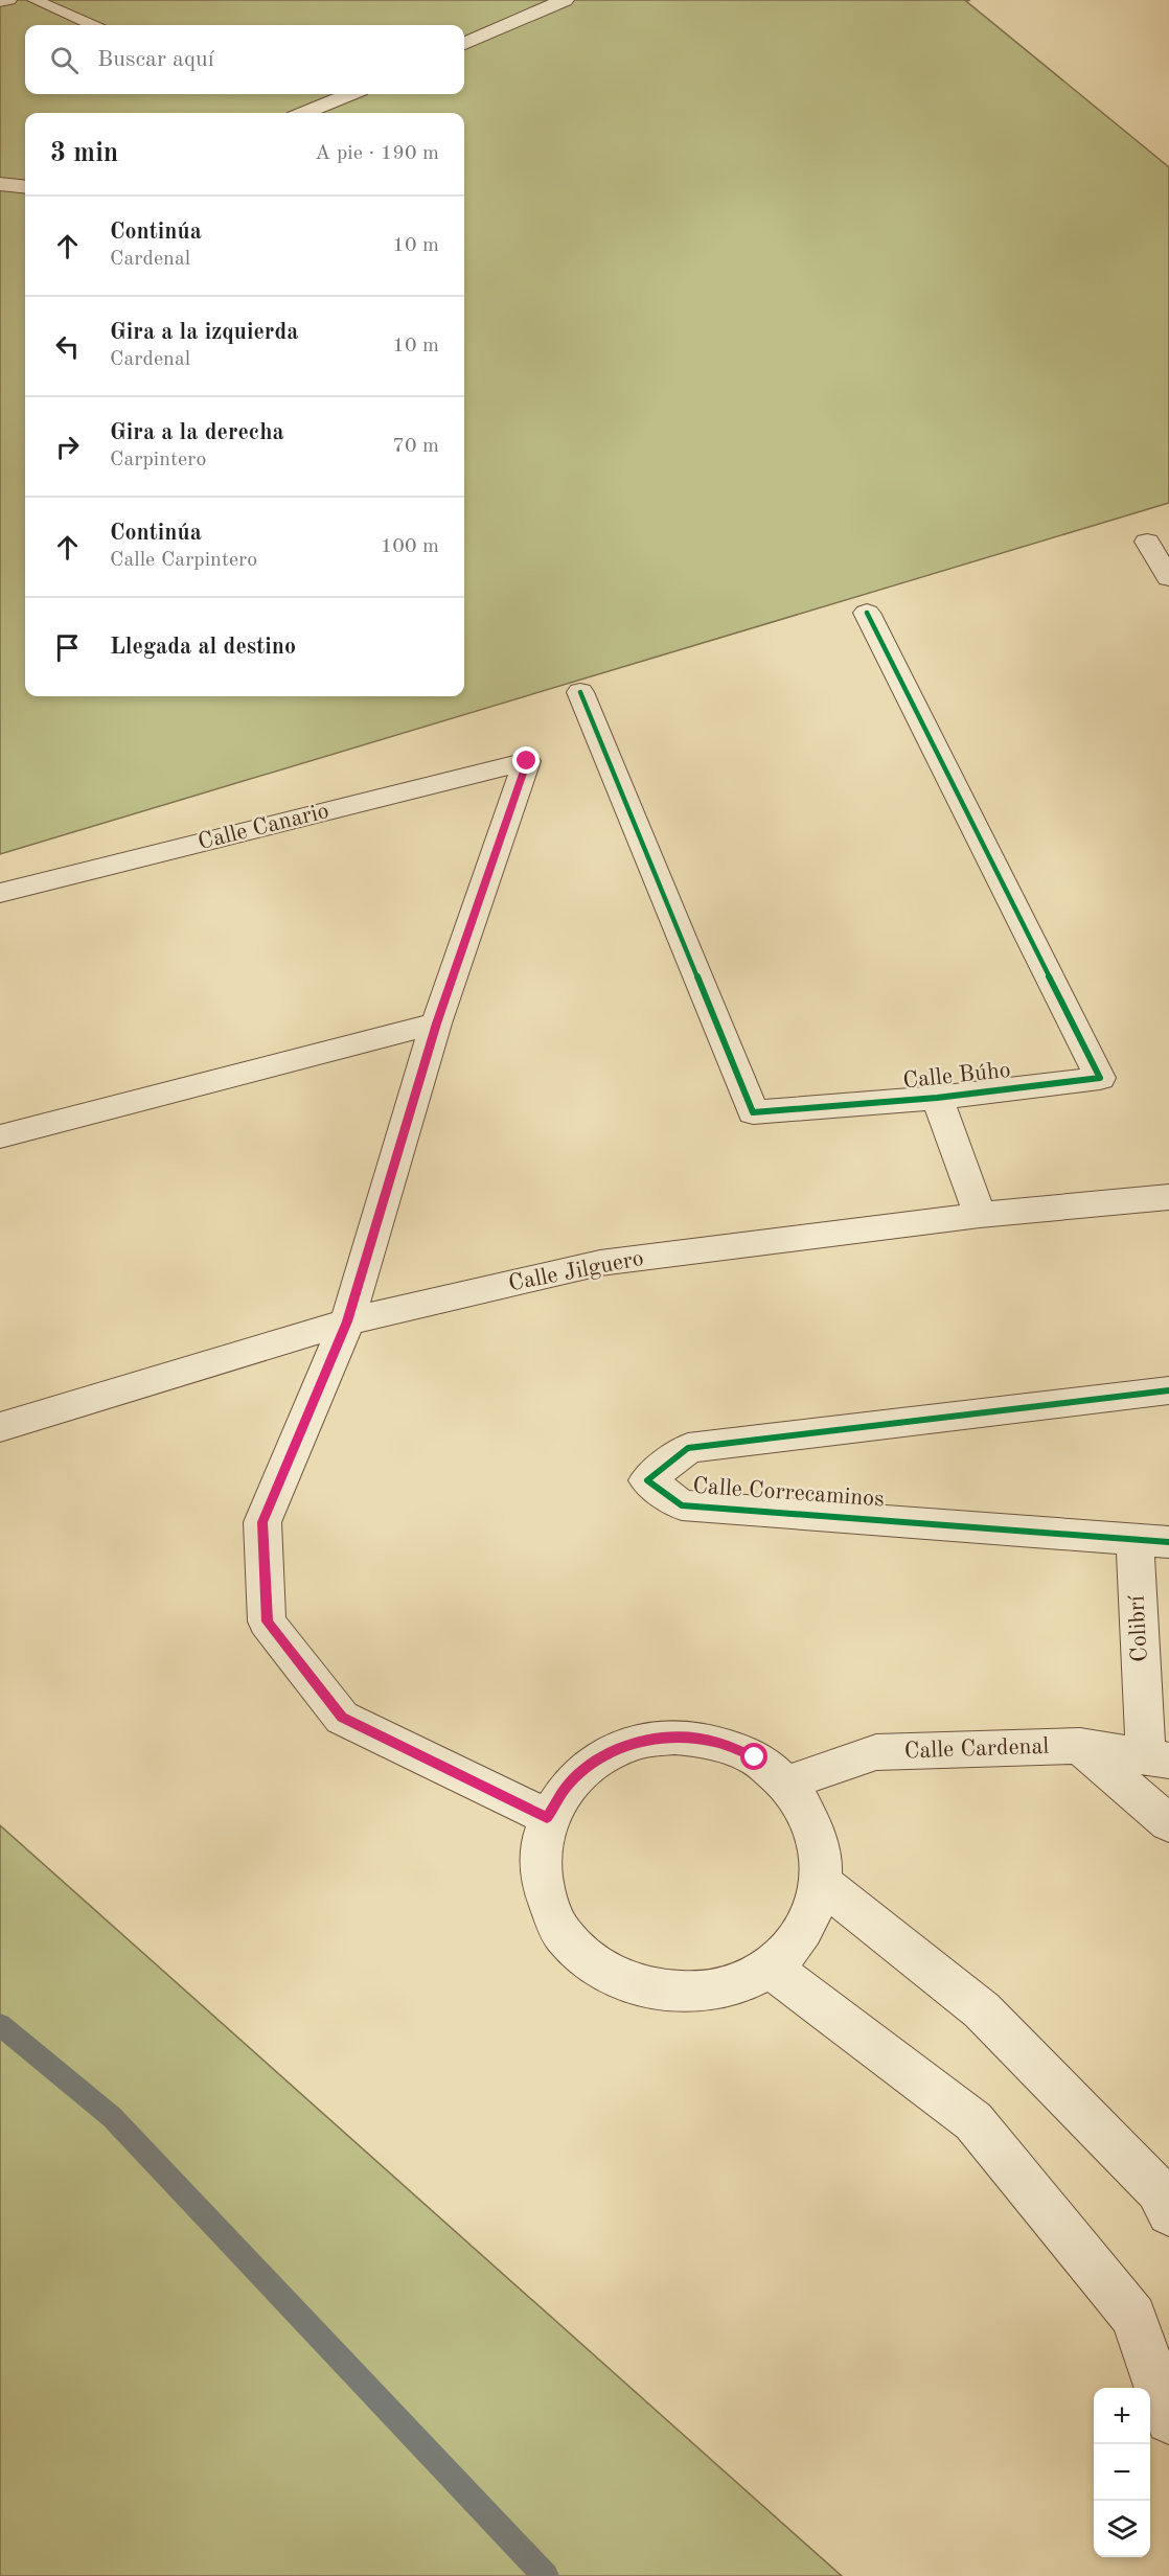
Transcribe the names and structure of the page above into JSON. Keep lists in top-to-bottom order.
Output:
{
  "streets": {
    "street": [
      "Calle Canario",
      "Calle Búho",
      "Calle Jilguero",
      "Calle Correcaminos",
      "Colibrí",
      "Calle Cardenal"
    ]
  },
  "crossings": [
    ["Calle Búho", "Calle Jilguero"],
    ["Calle Correcaminos", "Colibrí"],
    ["Colibrí", "Calle Cardenal"]
  ],
  "page": {
    "search": "Buscar aquí",
    "heading": ["3 min", "A pie · 190 m"],
    "list": [
      ["Continúa", "Cardenal", "10 m"],
      ["Gira a la izquierda", "Cardenal", "10 m"],
      ["Gira a la derecha", "Carpintero", "70 m"],
      ["Continúa", "Calle Carpintero", "100 m"],
      "Llegada al destino"
    ],
    "map_buttons": ["+", "−"]
  }
}
